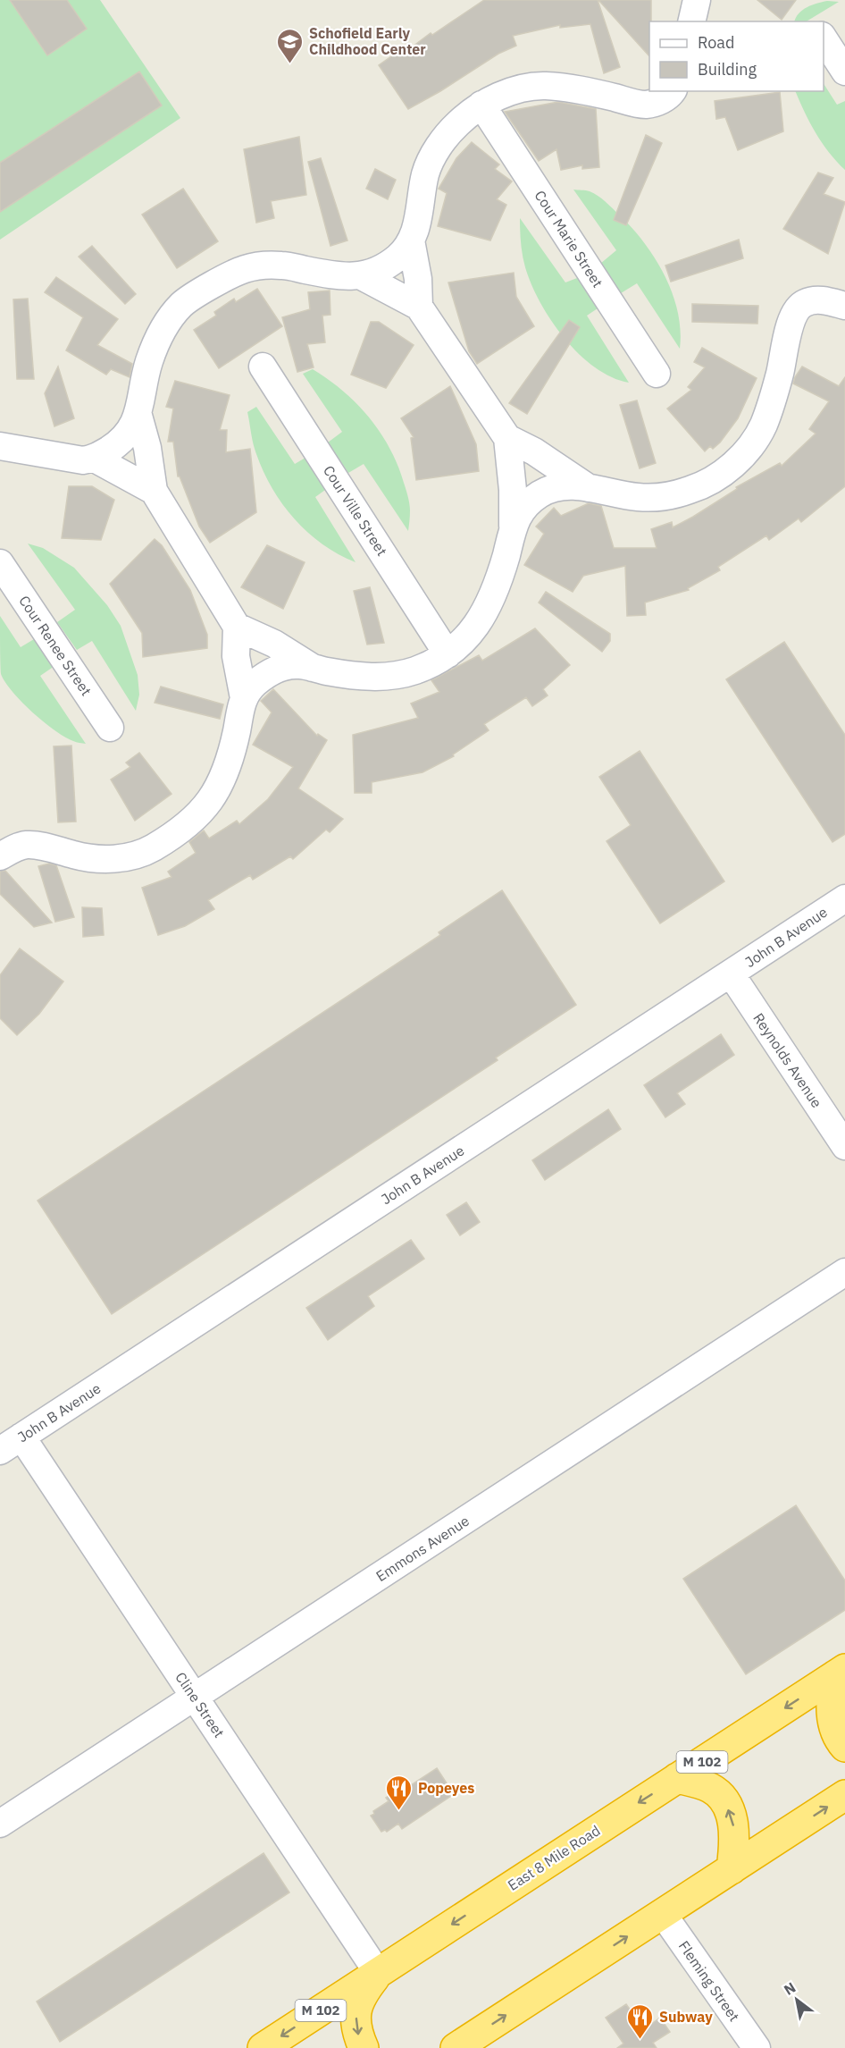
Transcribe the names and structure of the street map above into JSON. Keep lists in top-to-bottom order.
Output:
{
  "streets": {
    "highway": ["M 102", "East 8 Mile Road"],
    "street": [
      "Cour Marie Street",
      "Cour Ville Street",
      "Cour Renee Street",
      "John B Avenue",
      "Reynolds Avenue",
      "Emmons Avenue",
      "Cline Street",
      "Fleming Street"
    ]
  },
  "crossings": [
    ["John B Avenue", "Reynolds Avenue"],
    ["John B Avenue", "Cline Street"],
    ["Emmons Avenue", "Cline Street"],
    ["Cline Street", "East 8 Mile Road"]
  ],
  "places": {
    "school or university": ["Schofield Early Childhood Center"],
    "restaurant": ["Popeyes", "Subway"]
  },
  "legend": ["Road", "Building"],
  "north": "top left"
}
